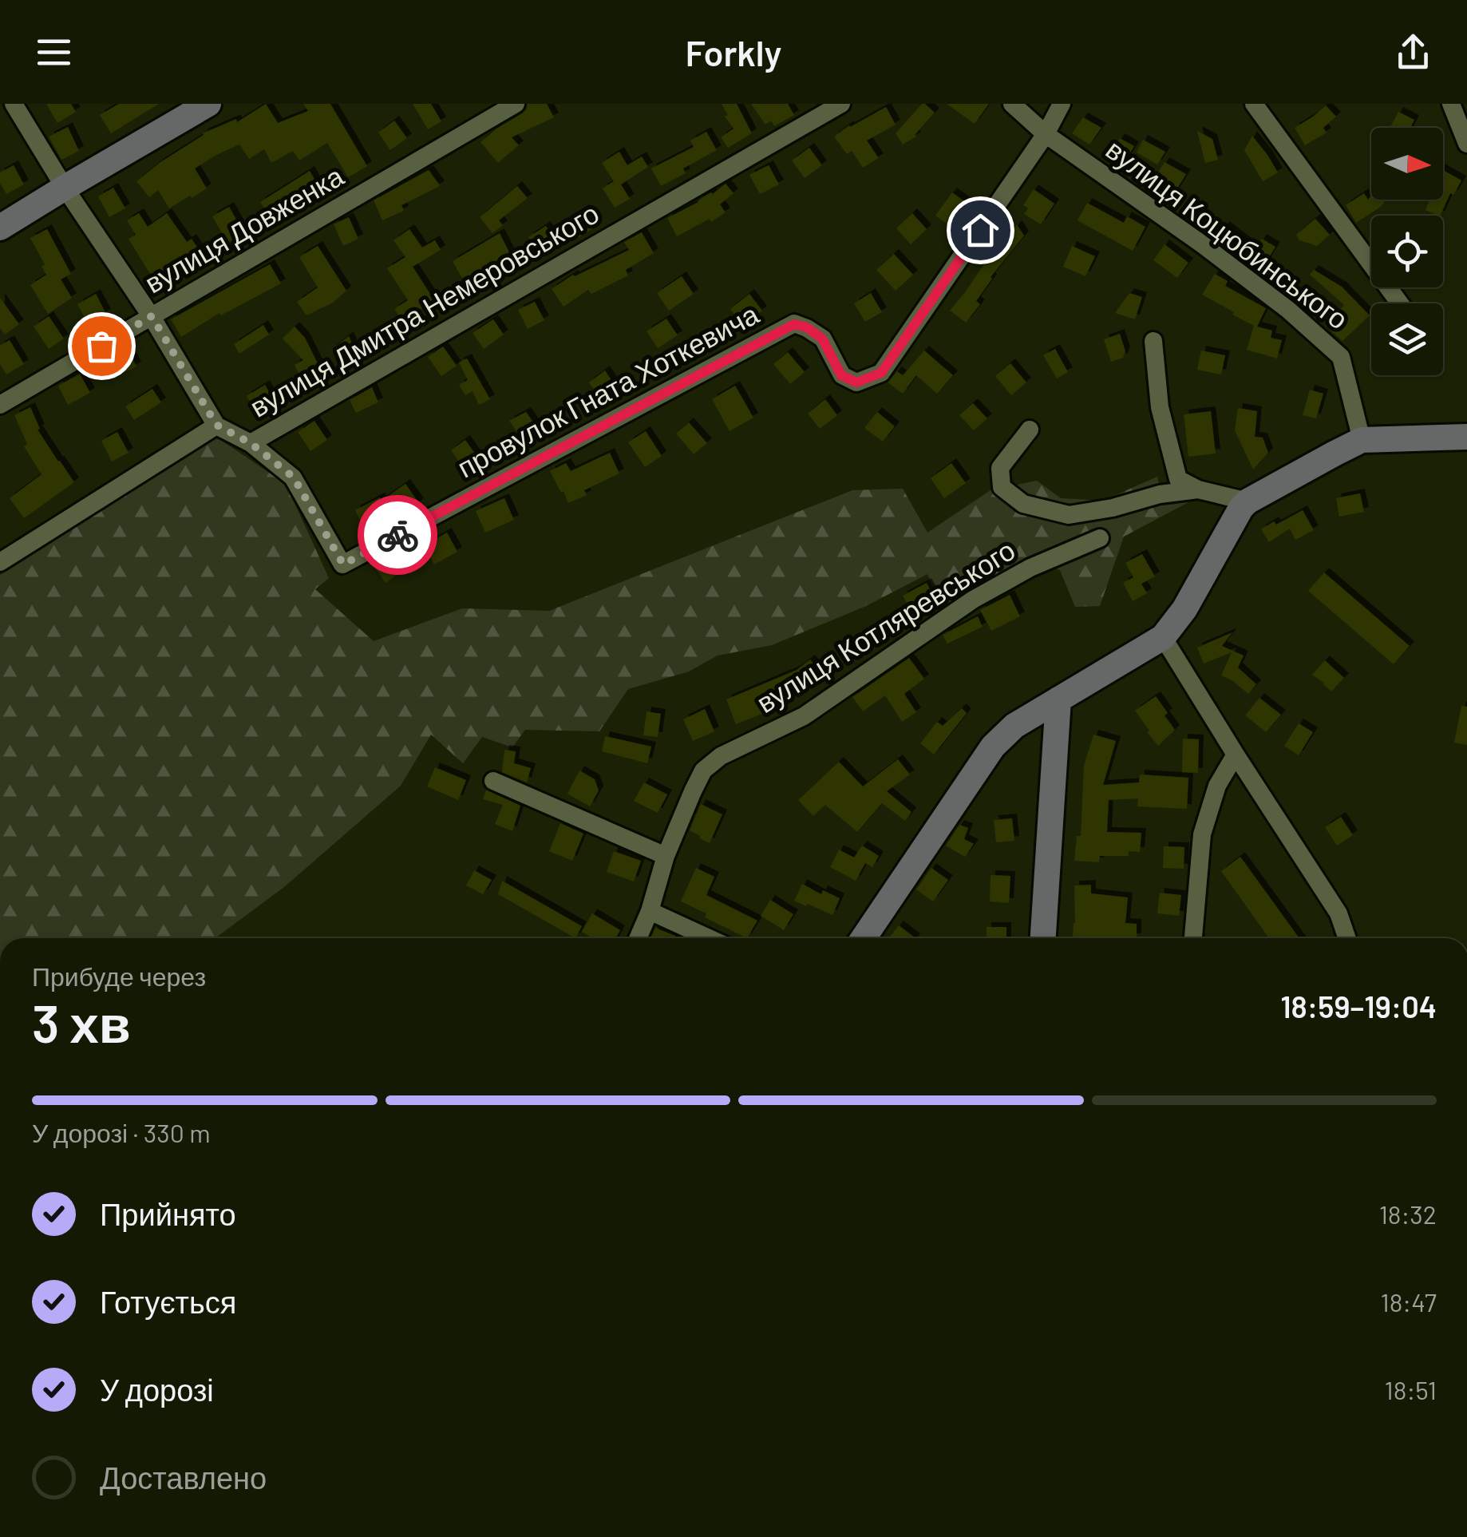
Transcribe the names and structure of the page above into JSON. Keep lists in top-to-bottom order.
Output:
{
  "streets": {
    "street": [
      "вулиця Довженка",
      "вулиця Коцюбинського",
      "вулиця Дмитра Немеровського",
      "провулок Гната Хоткевича",
      "вулиця Котляревського"
    ]
  },
  "crossings": [
    ["вулиця Коцюбинського", "провулок Гната Хоткевича"],
    ["вулиця Дмитра Немеровського", "провулок Гната Хоткевича"]
  ],
  "north": "right",
  "page": {
    "header": "Forkly",
    "heading": ["3 хв", "Прибуде через", "18:59–19:04"],
    "bar": "У дорозі · 330 m",
    "list": [
      ["Прийнято", "18:32"],
      ["Готується", "18:47"],
      ["У дорозі", "18:51"],
      "Доставлено"
    ]
  }
}
